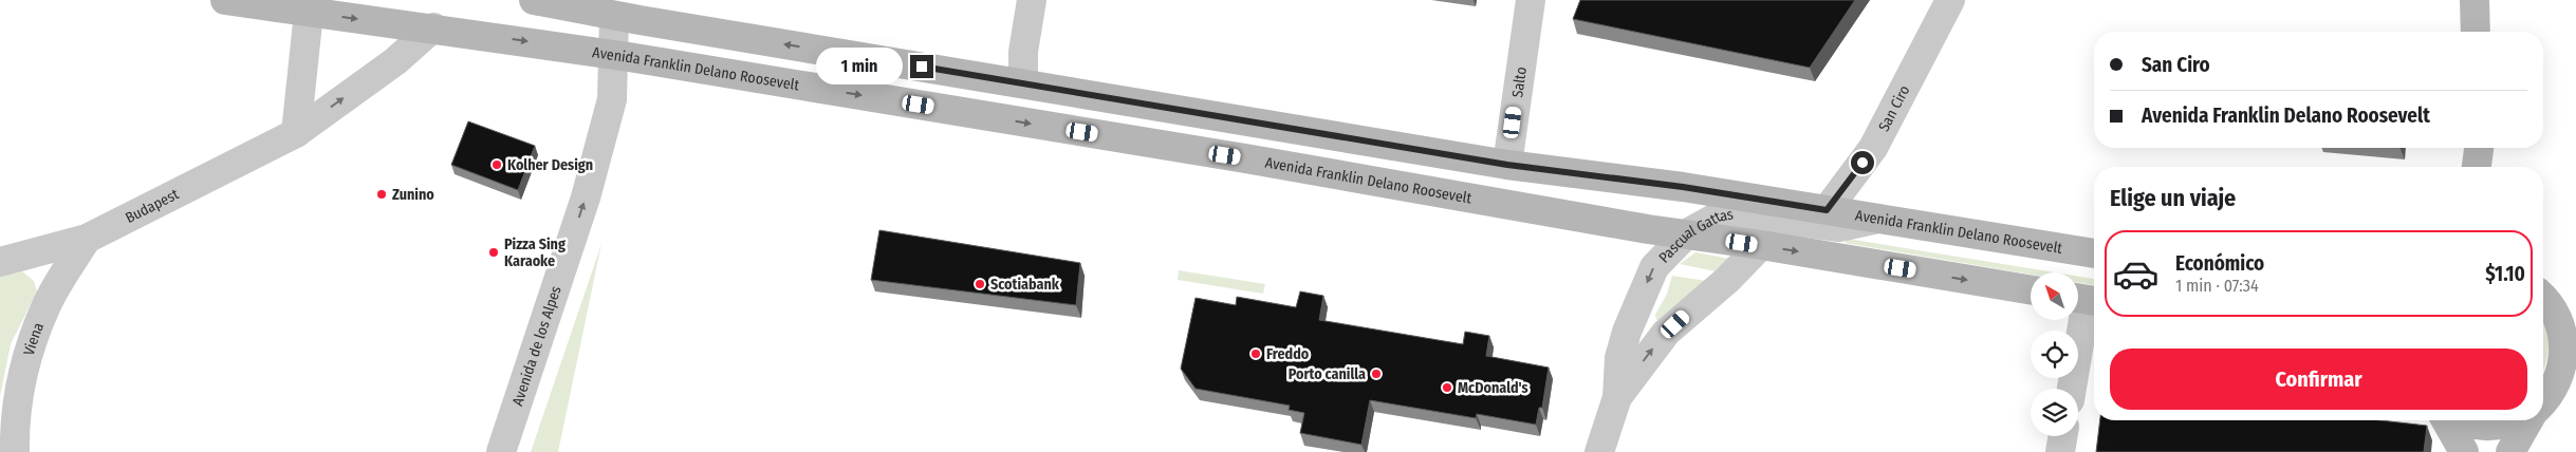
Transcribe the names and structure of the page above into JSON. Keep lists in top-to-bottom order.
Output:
{
  "streets": {
    "main road": ["Avenida Franklin Delano Roosevelt"],
    "street": [
      "Salto",
      "San Ciro",
      "Budapest",
      "Pascual Gattas",
      "Viena",
      "Avenida de los Alpes"
    ]
  },
  "crossings": [
    ["Avenida Franklin Delano Roosevelt", "Salto"],
    ["Avenida Franklin Delano Roosevelt", "San Ciro"],
    ["Avenida Franklin Delano Roosevelt", "Budapest"],
    ["Avenida Franklin Delano Roosevelt", "Pascual Gattas"],
    ["Avenida Franklin Delano Roosevelt", "Avenida de los Alpes"],
    ["Budapest", "Viena"]
  ],
  "one_way": ["Avenida de los Alpes"],
  "places": [
    "Kolher Design",
    "Zunino",
    "Pizza Sing Karaoke",
    "Scotiabank",
    "Freddo",
    "Porto canilla",
    "McDonald's"
  ],
  "north": "top left",
  "page": {
    "banner": ["San Ciro", "Avenida Franklin Delano Roosevelt"],
    "bubble": "1 min",
    "heading": "Elige un viaje",
    "list": [
      {
        "name": "Económico",
        "note": "1 min · 07:34",
        "value": "$1.10"
      }
    ],
    "buttons": "Confirmar"
  }
}
